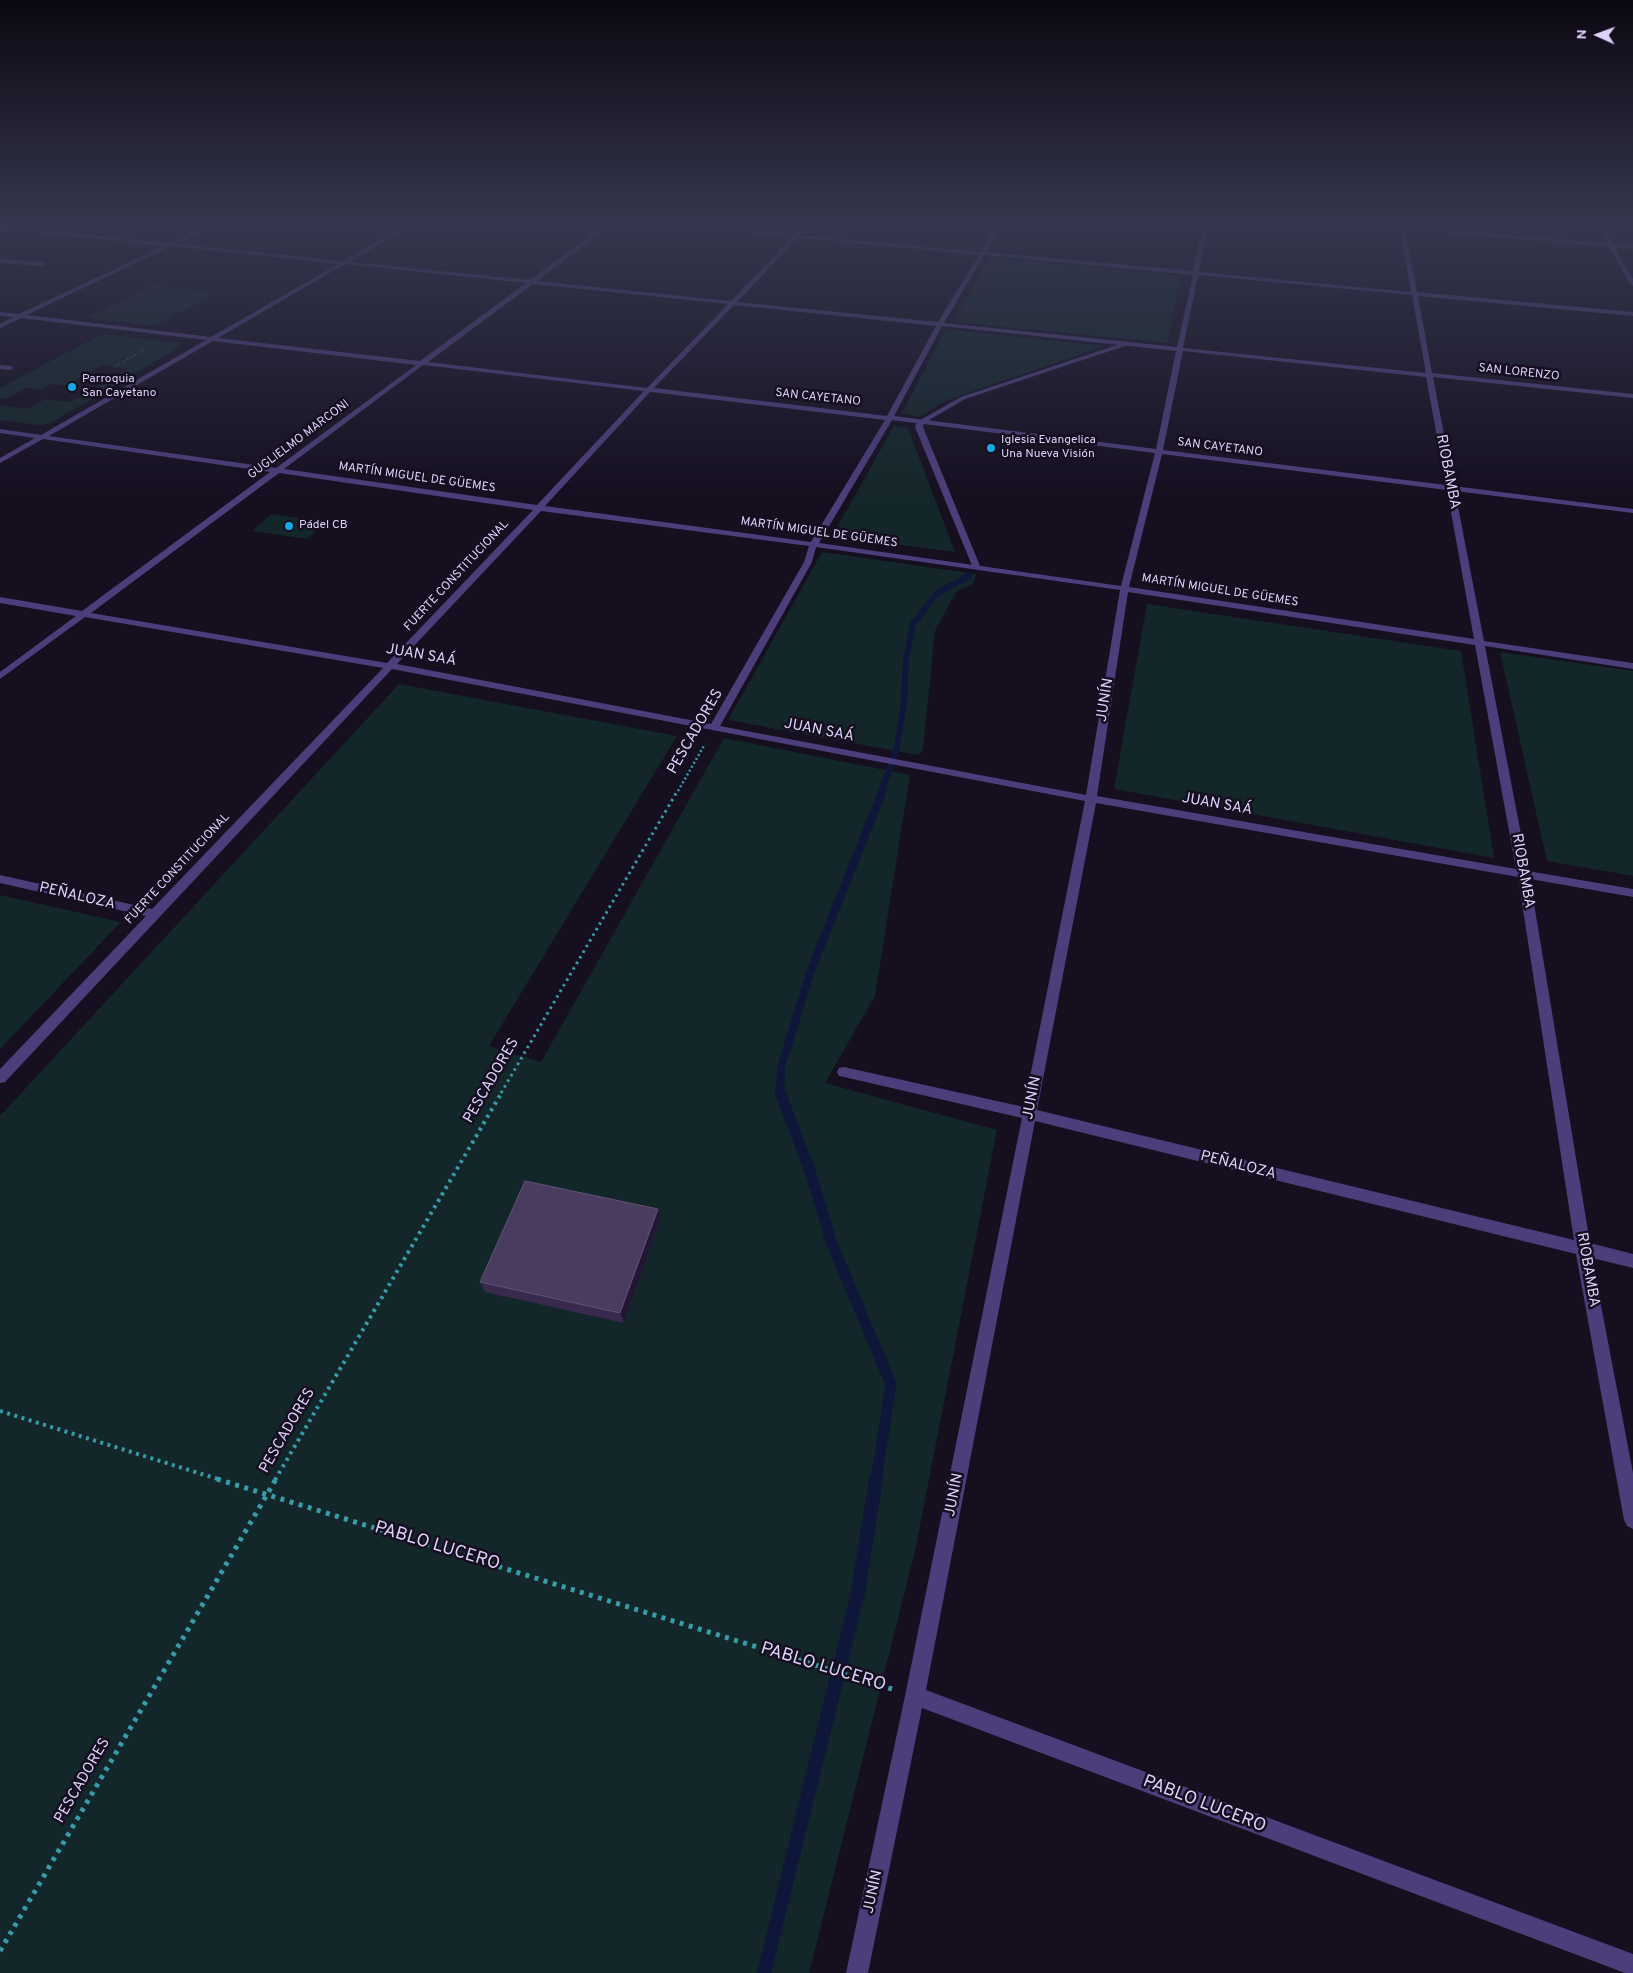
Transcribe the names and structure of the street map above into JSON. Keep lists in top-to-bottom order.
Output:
{
  "streets": {
    "street": [
      "SAN LORENZO",
      "SAN CAYETANO",
      "GUGLIELMO MARCONI",
      "RIOBAMBA",
      "MARTÍN MIGUEL DE GÜEMES",
      "FUERTE CONSTITUCIONAL",
      "JUAN SAÁ",
      "JUNÍN",
      "PESCADORES",
      "PEÑALOZA",
      "PABLO LUCERO"
    ]
  },
  "crossings": [
    ["SAN LORENZO", "RIOBAMBA"],
    ["SAN LORENZO", "JUNÍN"],
    ["SAN LORENZO", "PESCADORES"],
    ["SAN CAYETANO", "GUGLIELMO MARCONI"],
    ["SAN CAYETANO", "RIOBAMBA"],
    ["SAN CAYETANO", "FUERTE CONSTITUCIONAL"],
    ["SAN CAYETANO", "JUNÍN"],
    ["SAN CAYETANO", "PESCADORES"],
    ["GUGLIELMO MARCONI", "MARTÍN MIGUEL DE GÜEMES"],
    ["GUGLIELMO MARCONI", "JUAN SAÁ"],
    ["RIOBAMBA", "MARTÍN MIGUEL DE GÜEMES"],
    ["RIOBAMBA", "JUAN SAÁ"],
    ["RIOBAMBA", "PEÑALOZA"],
    ["MARTÍN MIGUEL DE GÜEMES", "FUERTE CONSTITUCIONAL"],
    ["MARTÍN MIGUEL DE GÜEMES", "JUNÍN"],
    ["MARTÍN MIGUEL DE GÜEMES", "PESCADORES"],
    ["FUERTE CONSTITUCIONAL", "JUAN SAÁ"],
    ["FUERTE CONSTITUCIONAL", "PEÑALOZA"],
    ["JUAN SAÁ", "JUNÍN"],
    ["JUAN SAÁ", "PESCADORES"],
    ["JUNÍN", "PEÑALOZA"],
    ["JUNÍN", "PABLO LUCERO"],
    ["PESCADORES", "PABLO LUCERO"]
  ],
  "places": ["Parroquia San Cayetano", "Iglesia Evangelica Una Nueva Visión", "Pádel CB"],
  "north": "left"
}
